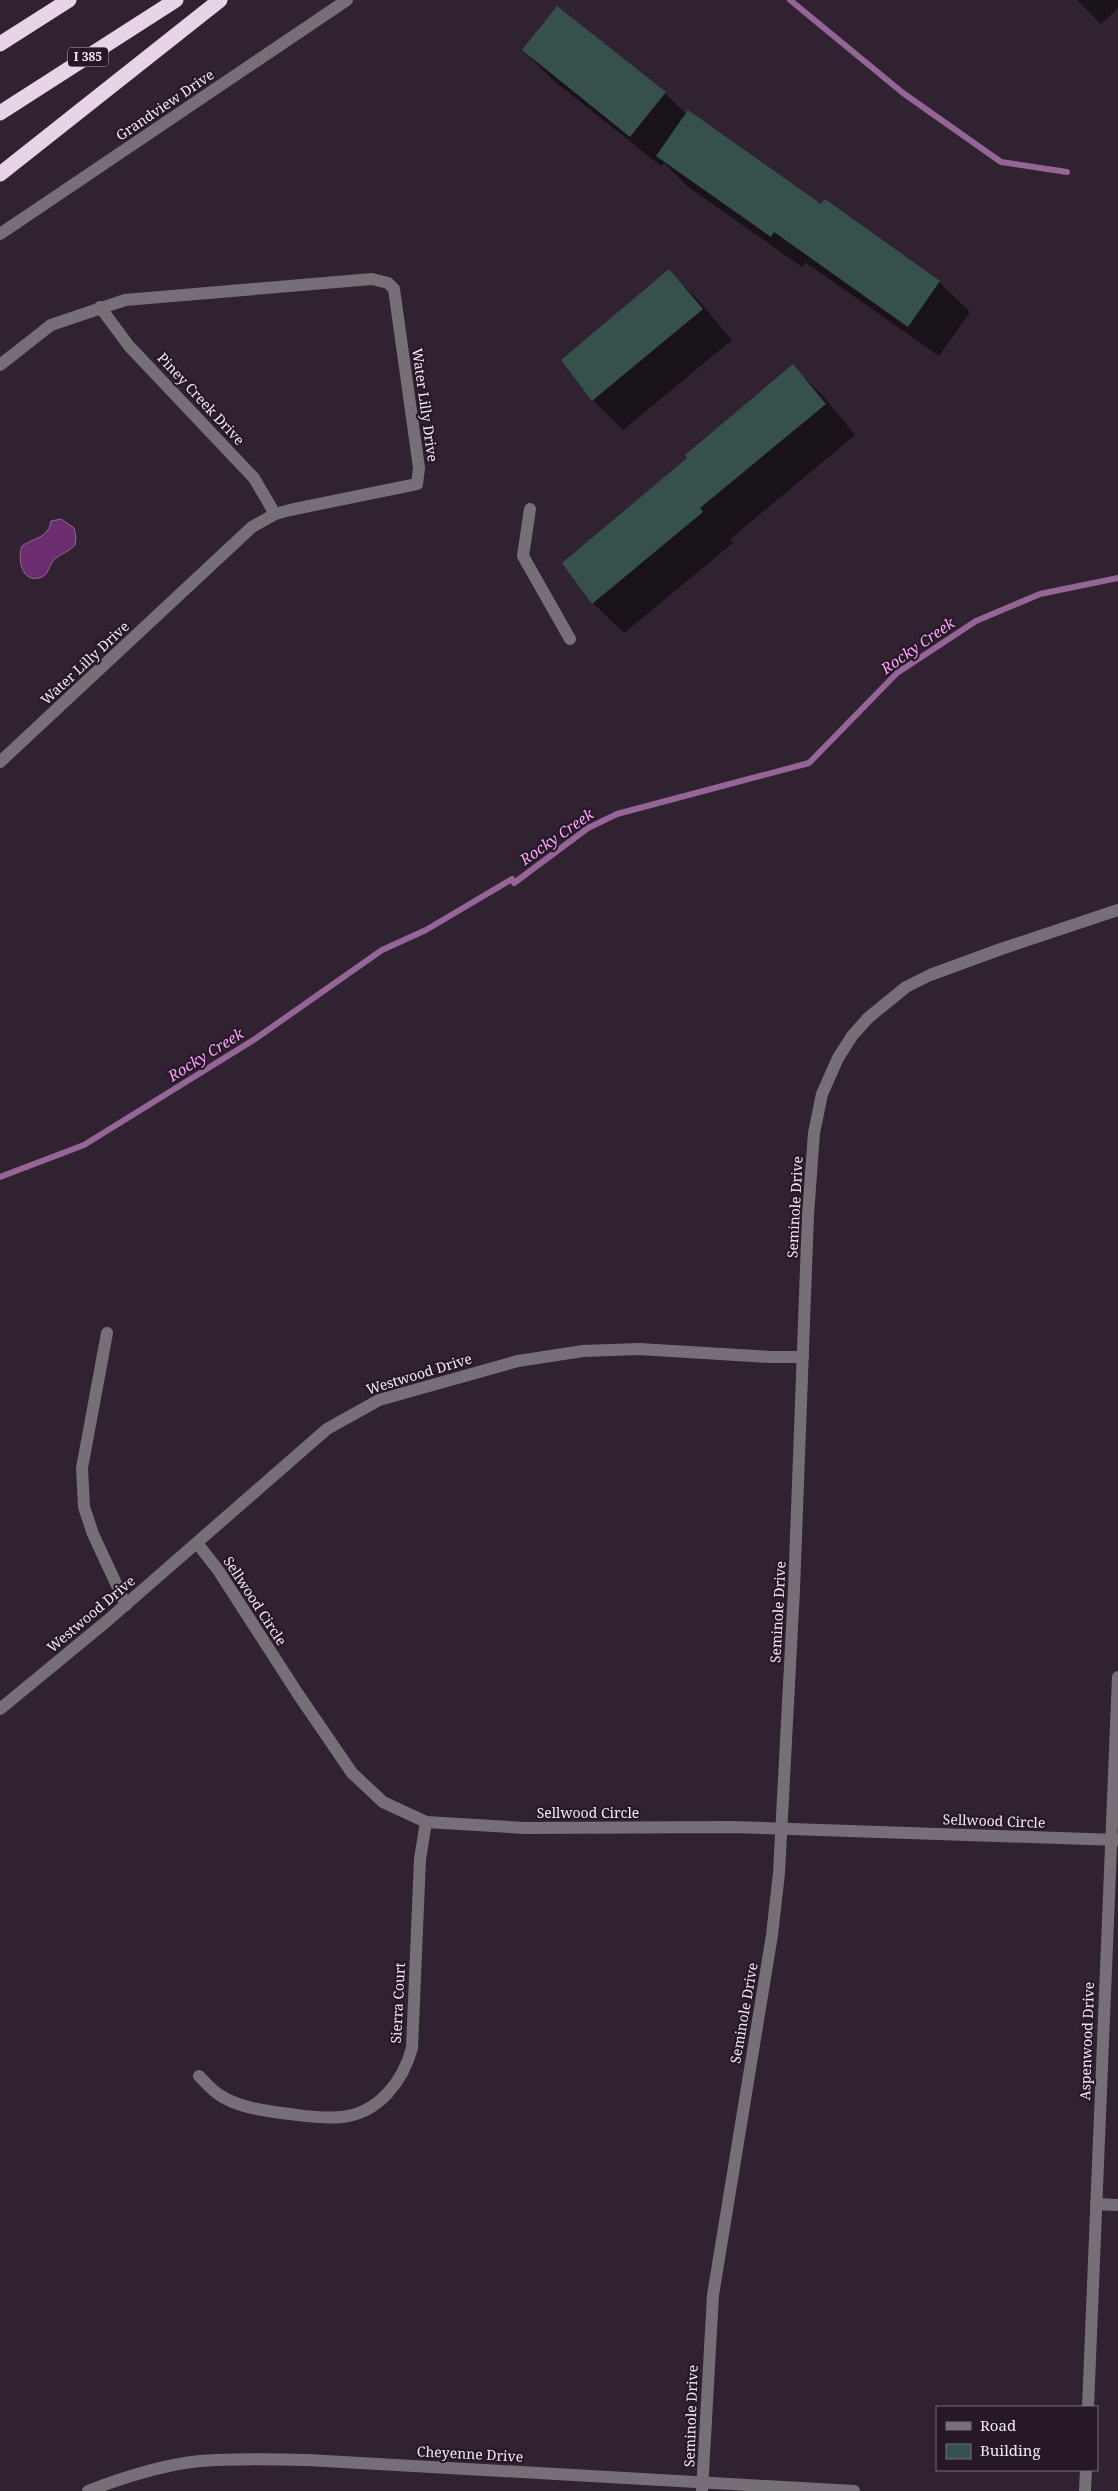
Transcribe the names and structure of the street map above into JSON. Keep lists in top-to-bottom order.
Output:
{
  "streets": {
    "highway": ["I 385"],
    "street": [
      "Grandview Drive",
      "Piney Creek Drive",
      "Water Lilly Drive",
      "Seminole Drive",
      "Westwood Drive",
      "Sellwood Circle",
      "Sierra Court",
      "Aspenwood Drive",
      "Cheyenne Drive"
    ]
  },
  "crossings": [
    ["Piney Creek Drive", "Water Lilly Drive"],
    ["Seminole Drive", "Westwood Drive"],
    ["Seminole Drive", "Sellwood Circle"],
    ["Seminole Drive", "Cheyenne Drive"],
    ["Westwood Drive", "Sellwood Circle"],
    ["Sellwood Circle", "Sierra Court"],
    ["Sellwood Circle", "Aspenwood Drive"]
  ],
  "water": ["Rocky Creek"],
  "legend": ["Road", "Building"]
}
